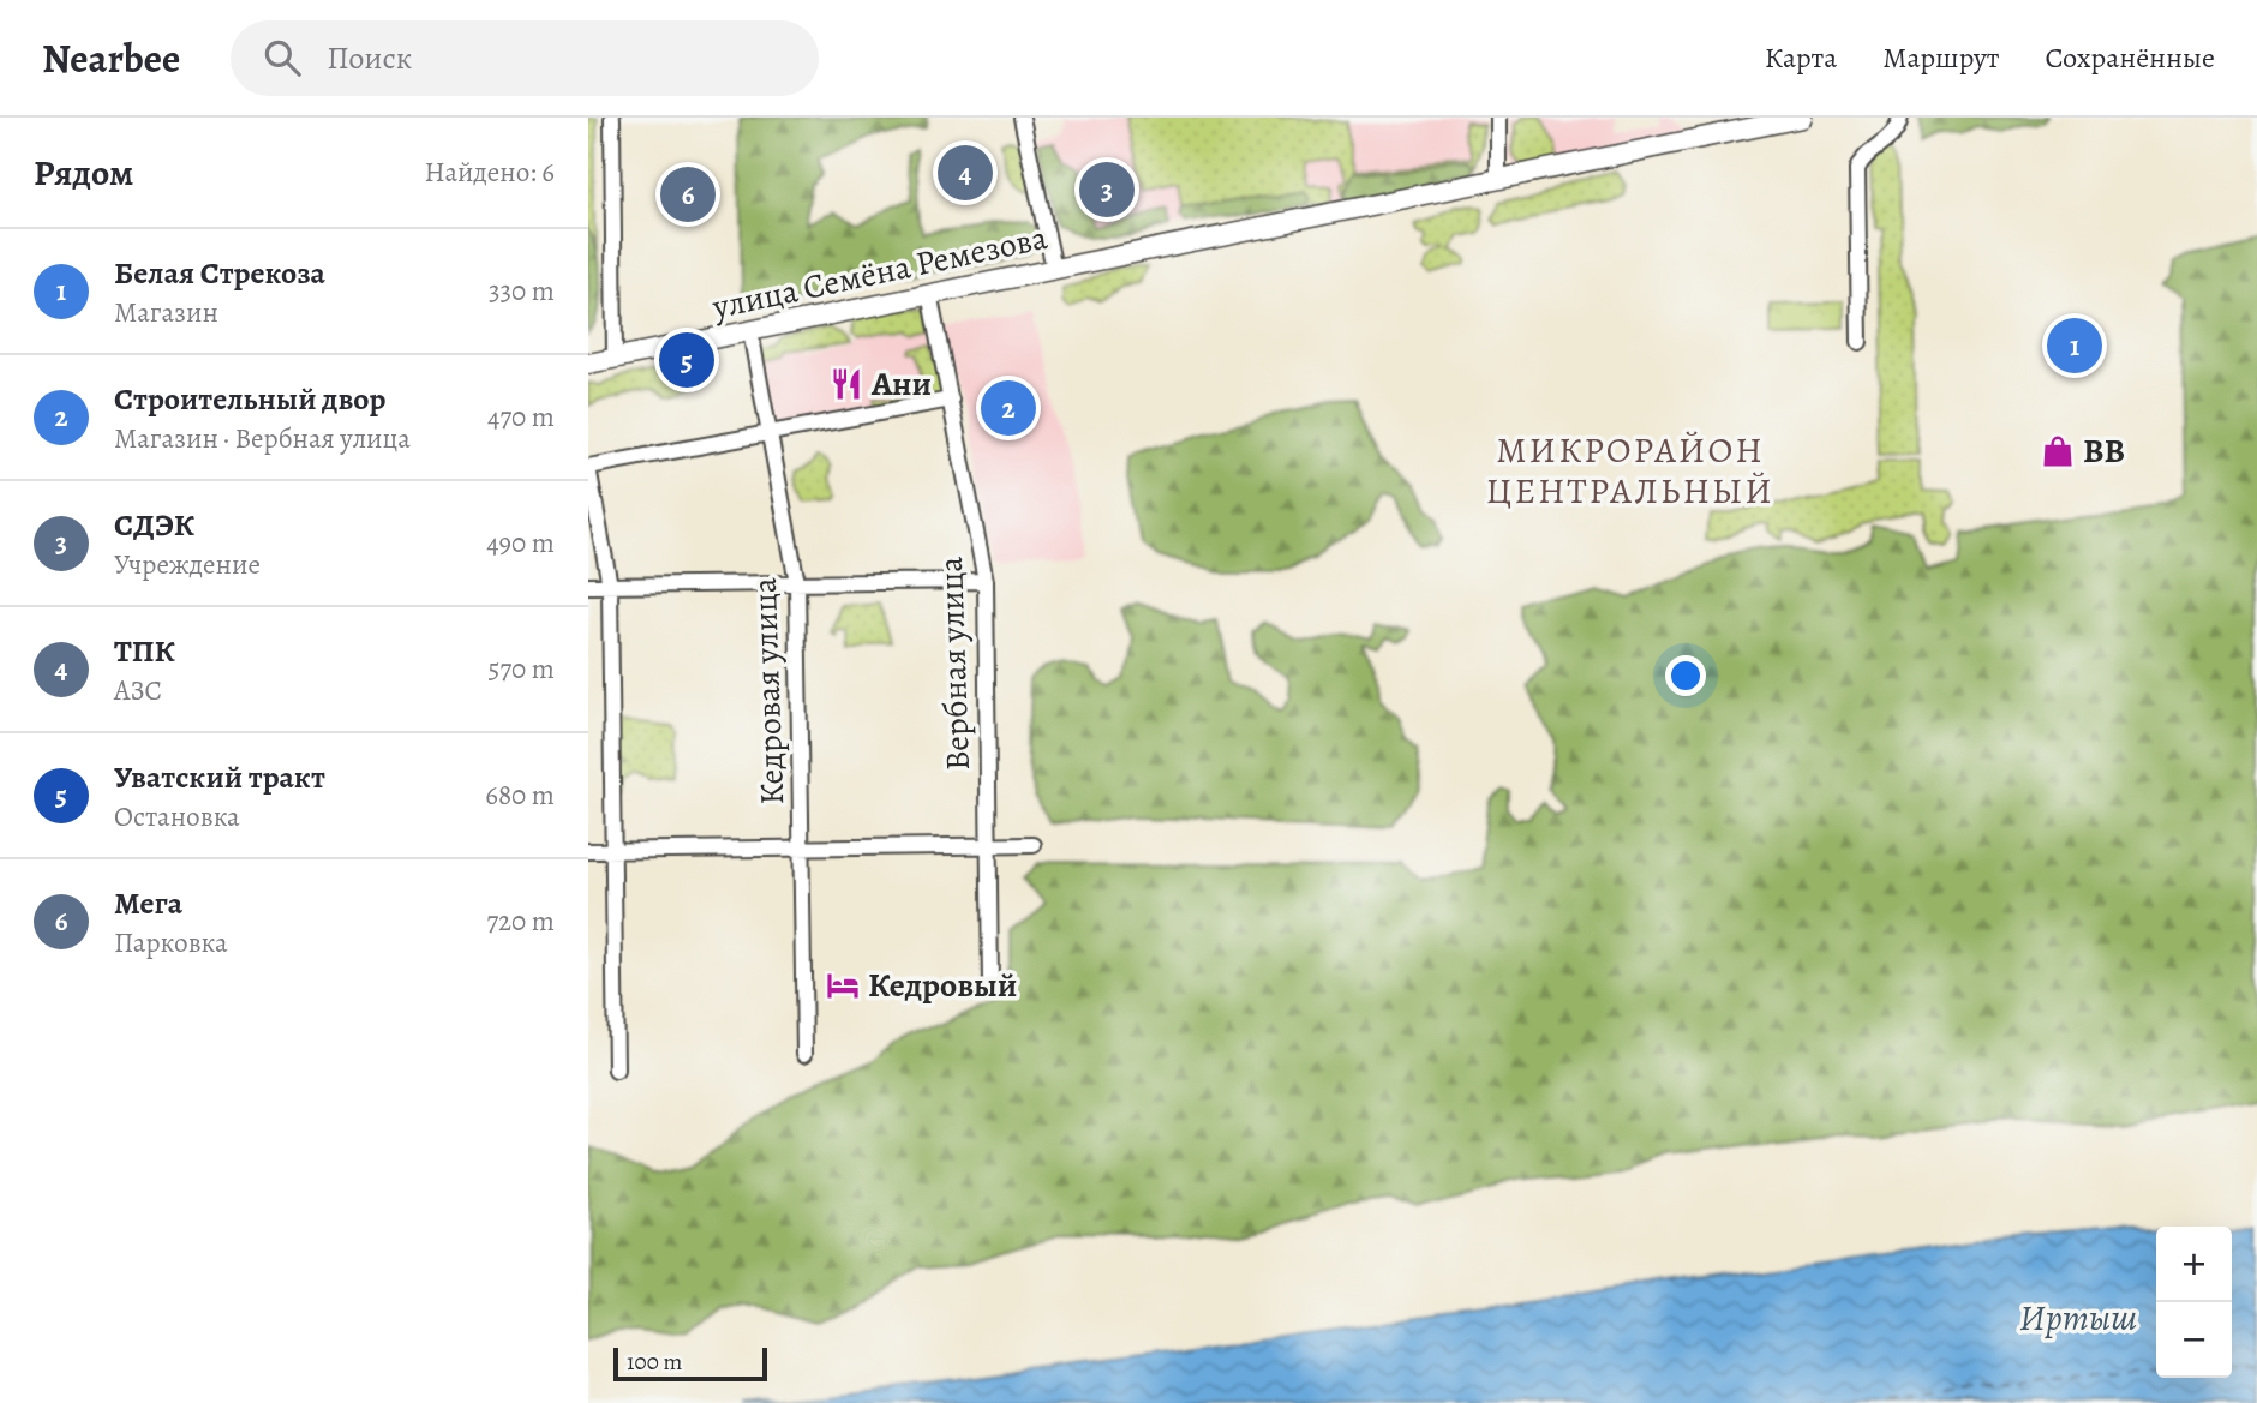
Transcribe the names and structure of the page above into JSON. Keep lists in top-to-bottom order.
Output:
{
  "streets": {
    "main road": ["улица Семёна Ремезова"],
    "street": ["Вербная улица", "Кедровая улица"]
  },
  "crossings": [
    ["улица Семёна Ремезова", "Вербная улица"],
    ["улица Семёна Ремезова", "Кедровая улица"]
  ],
  "districts": ["МИКРОРАЙОН ЦЕНТРАЛЬНЫЙ"],
  "water": ["Иртыш"],
  "places": {
    "restaurant": ["Ани"],
    "shop": ["BB"],
    "hotel": ["Кедровый"]
  },
  "scale_bar": "100 m",
  "page": {
    "header": "Nearbee",
    "search": "Поиск",
    "nav": ["Карта", "Маршрут", "Сохранённые"],
    "heading": ["Рядом", "Найдено: 6"],
    "pins": [
      "4",
      "3",
      "6",
      "1",
      "5",
      "2"
    ],
    "list": [
      {
        "mark": "1",
        "name": "Белая Стрекоза",
        "note": "Магазин",
        "value": "330 m"
      },
      {
        "mark": "2",
        "name": "Строительный двор",
        "note": "Магазин · Вербная улица",
        "value": "470 m"
      },
      {
        "mark": "3",
        "name": "СДЭК",
        "note": "Учреждение",
        "value": "490 m"
      },
      {
        "mark": "4",
        "name": "ТПК",
        "note": "АЗС",
        "value": "570 m"
      },
      {
        "mark": "5",
        "name": "Уватский тракт",
        "note": "Остановка",
        "value": "680 m"
      },
      {
        "mark": "6",
        "name": "Мега",
        "note": "Парковка",
        "value": "720 m"
      }
    ],
    "map_buttons": ["+", "−"],
    "scale": "100 m"
  }
}
